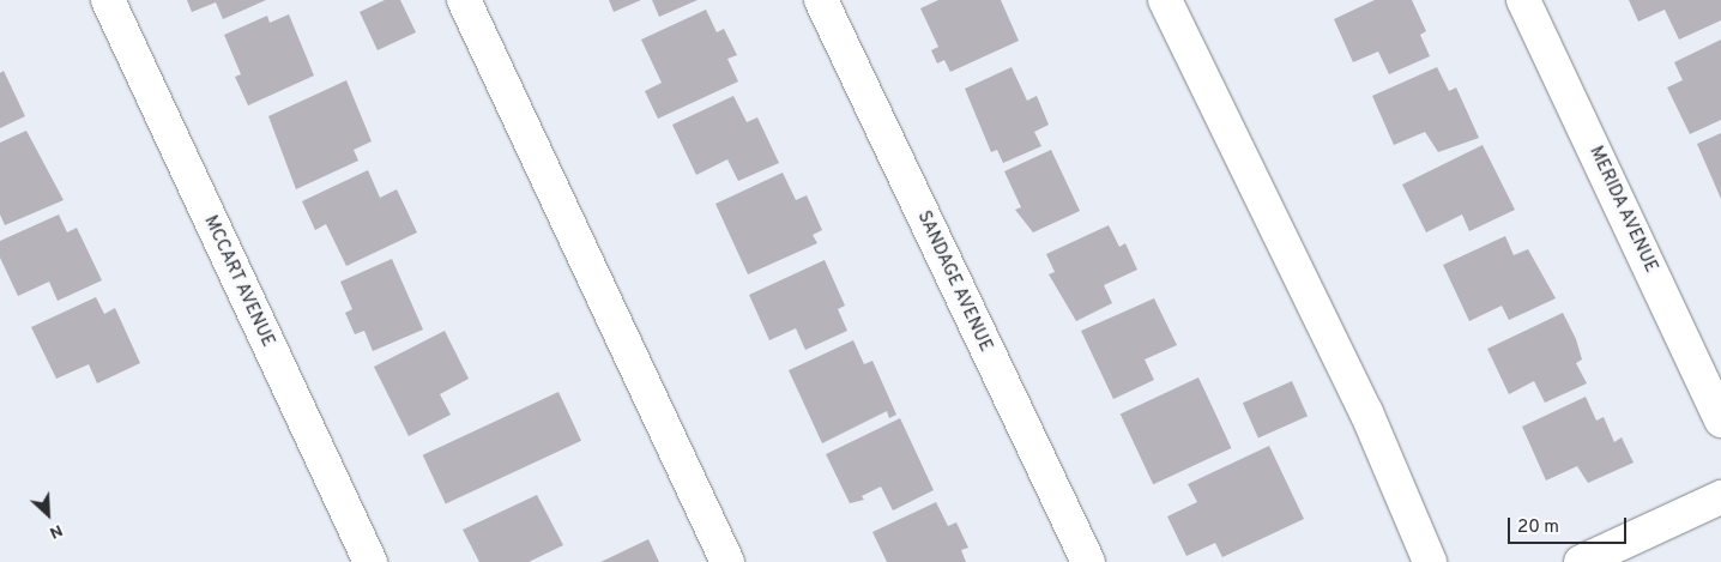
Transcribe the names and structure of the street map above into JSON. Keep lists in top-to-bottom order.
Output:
{
  "streets": {
    "street": ["MERIDA AVENUE", "MCCART AVENUE", "SANDAGE AVENUE"]
  },
  "scale_bar": "20 m",
  "north": "bottom right"
}
